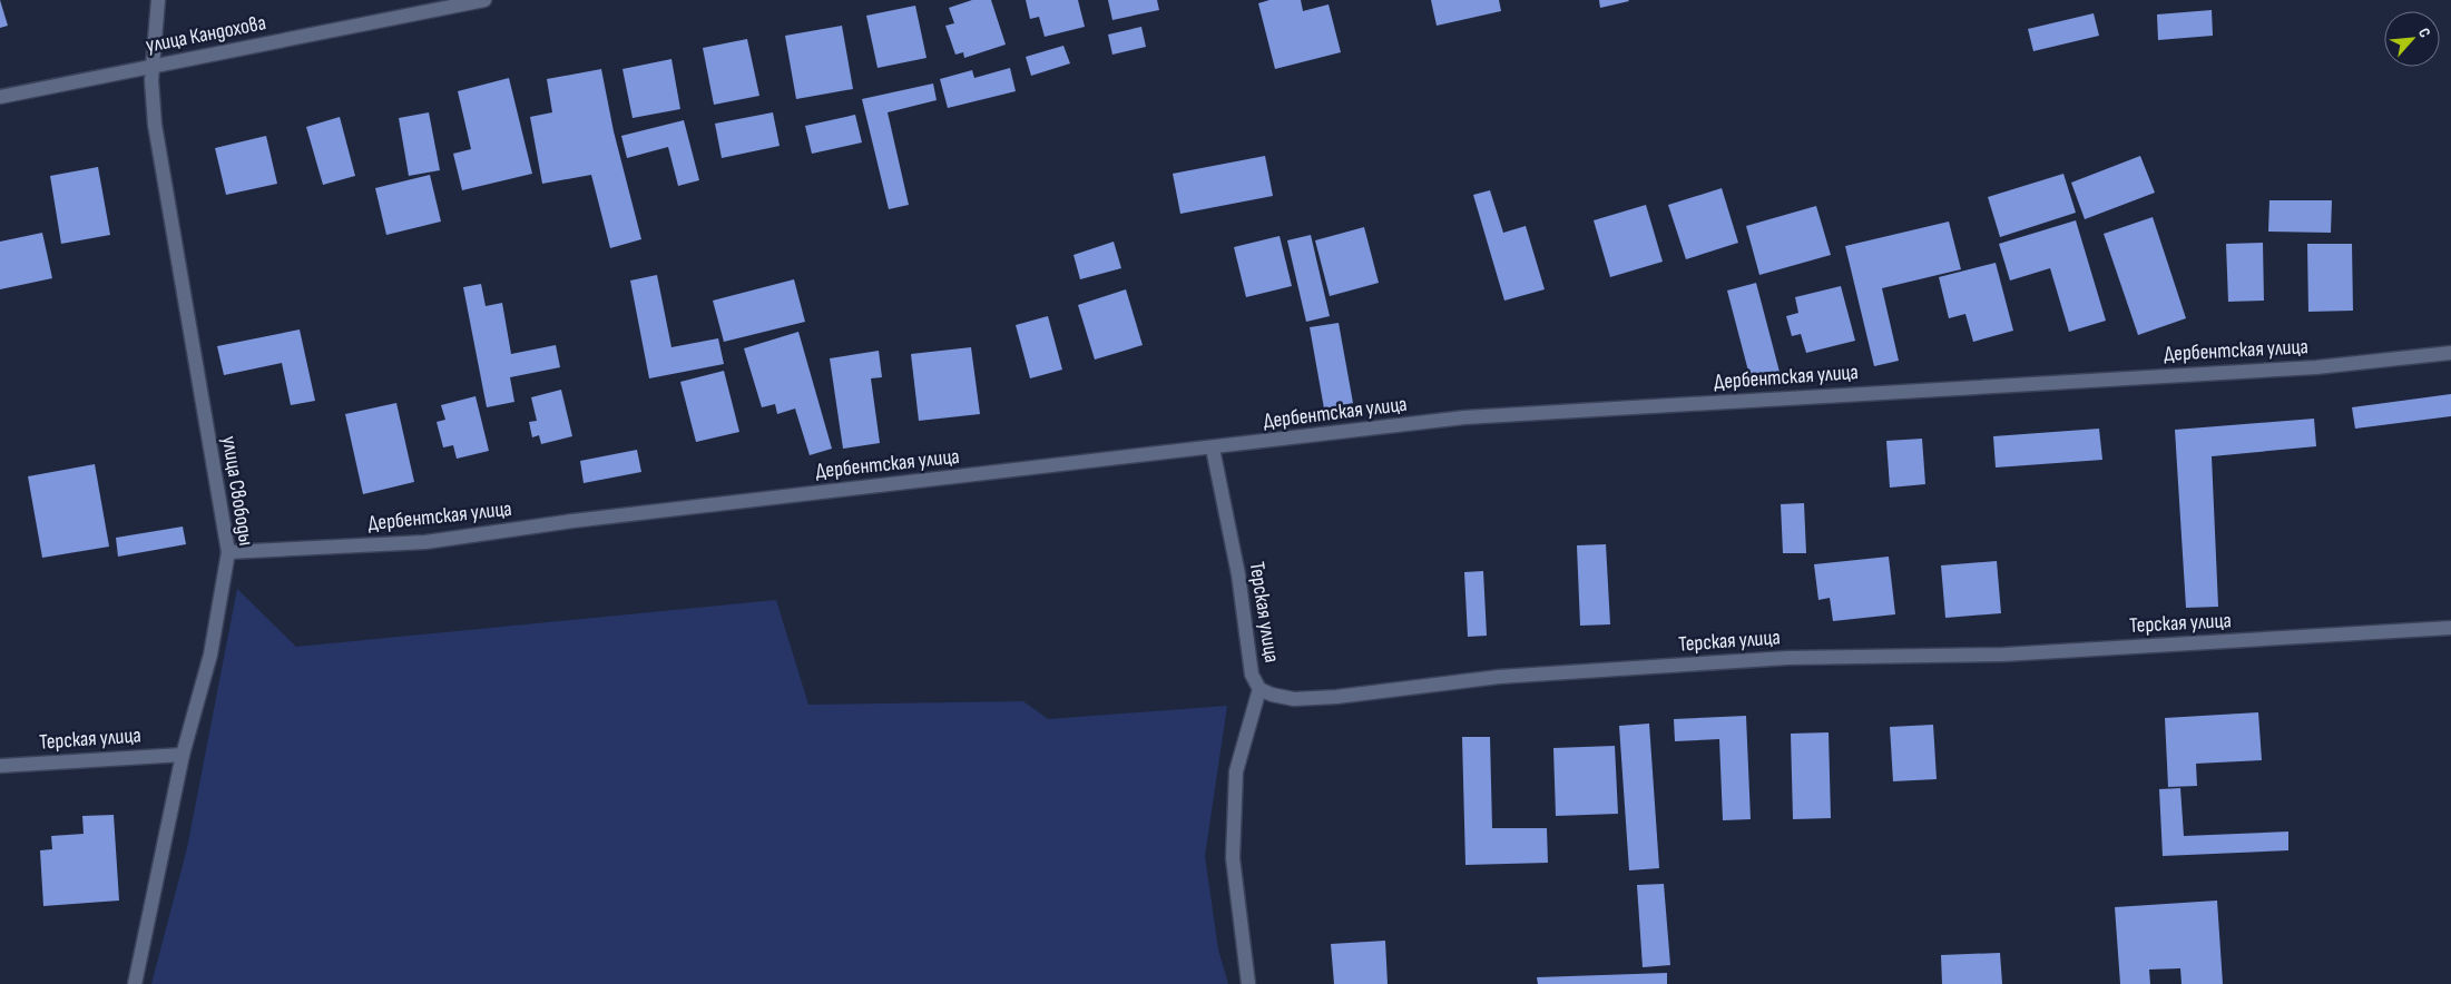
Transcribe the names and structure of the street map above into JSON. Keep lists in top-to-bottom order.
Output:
{
  "streets": {
    "street": [
      "улица Кандохова",
      "Дербентская улица",
      "улица Свободы",
      "Терская улица"
    ]
  },
  "crossings": [
    ["улица Кандохова", "улица Свободы"],
    ["Дербентская улица", "улица Свободы"],
    ["Дербентская улица", "Терская улица"],
    ["улица Свободы", "Терская улица"]
  ],
  "north": "top right"
}
